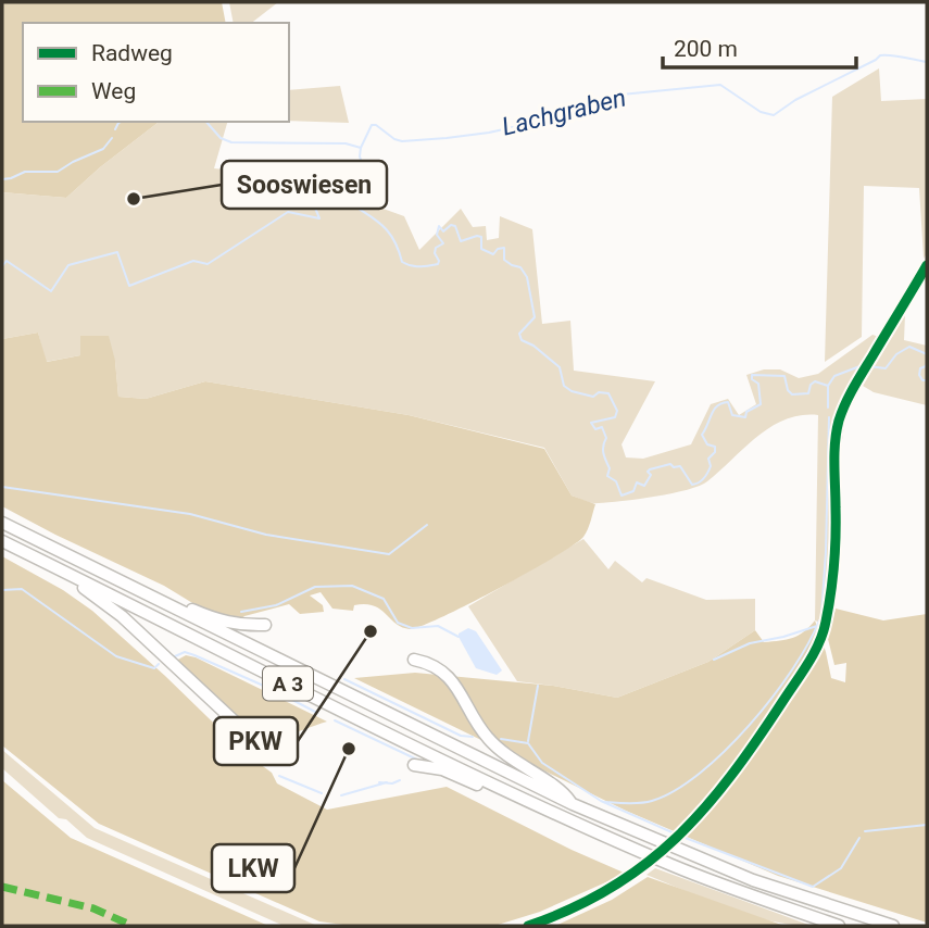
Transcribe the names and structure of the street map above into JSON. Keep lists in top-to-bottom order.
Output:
{
  "streets": {
    "highway": ["A 3"]
  },
  "water": ["Lachgraben"],
  "places": ["Sooswiesen", "PKW", "LKW"],
  "legend": ["Radweg", "Weg"],
  "scale_bar": "200 m"
}
